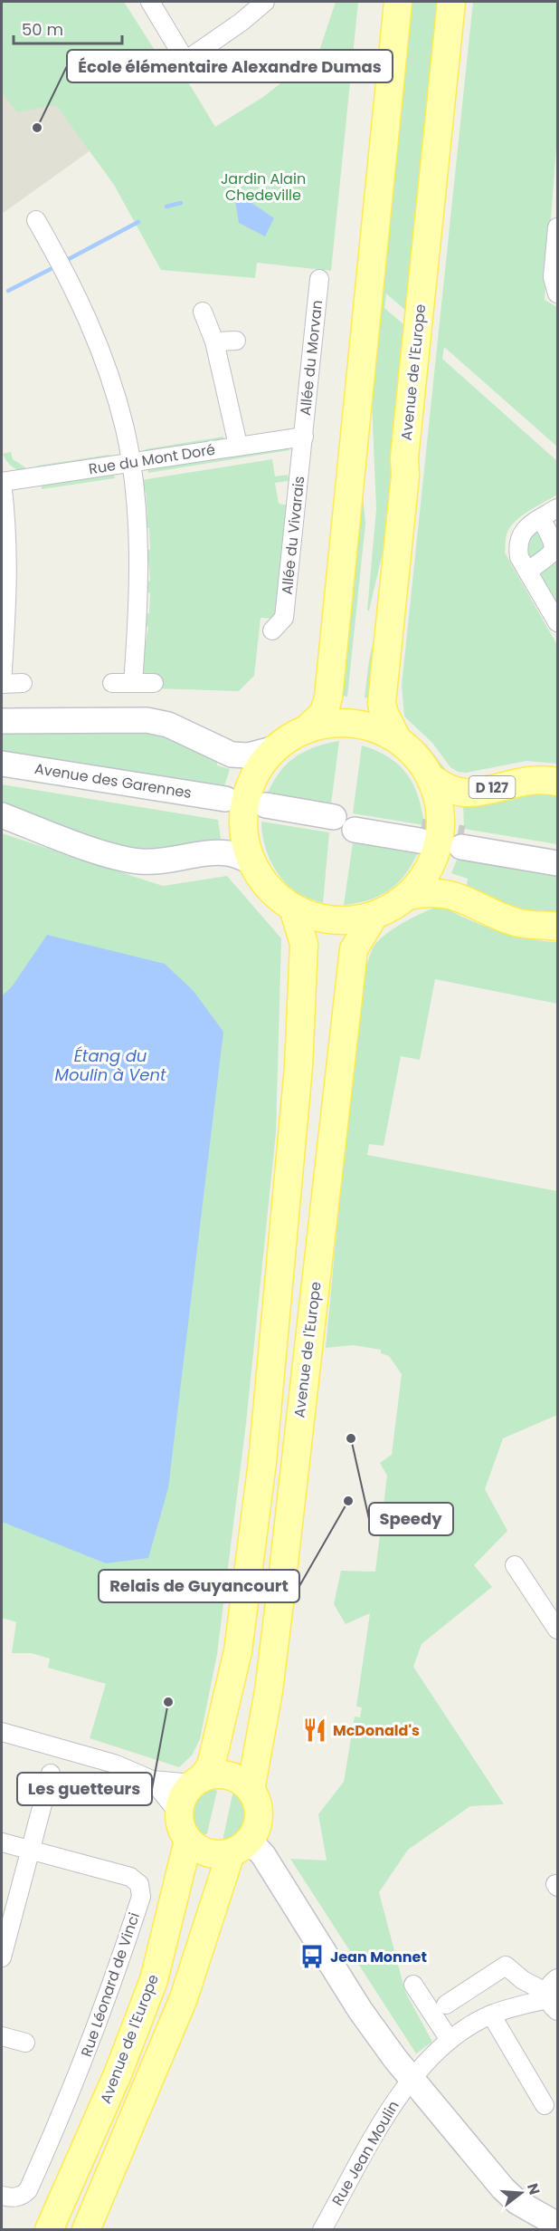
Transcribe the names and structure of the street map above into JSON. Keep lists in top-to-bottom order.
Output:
{
  "streets": {
    "main road": ["Avenue de l'Europe", "Avenue des Garennes", "D 127"],
    "street": [
      "Allée du Morvan",
      "Rue du Mont Doré",
      "Allée du Vivarais",
      "Rue Léonard de Vinci",
      "Rue Jean Moulin"
    ]
  },
  "crossings": [
    ["Allée du Morvan", "Rue du Mont Doré"],
    ["Allée du Morvan", "Allée du Vivarais"],
    ["Rue du Mont Doré", "Allée du Vivarais"]
  ],
  "water": ["Étang du Moulin à Vent"],
  "parks": ["Jardin Alain Chedeville"],
  "places": {
    "other": [
      "École élémentaire Alexandre Dumas",
      "Speedy",
      "Relais de Guyancourt",
      "Les guetteurs"
    ],
    "restaurant": ["McDonald's"],
    "bus stop": ["Jean Monnet"]
  },
  "scale_bar": "50 m",
  "north": "right"
}
